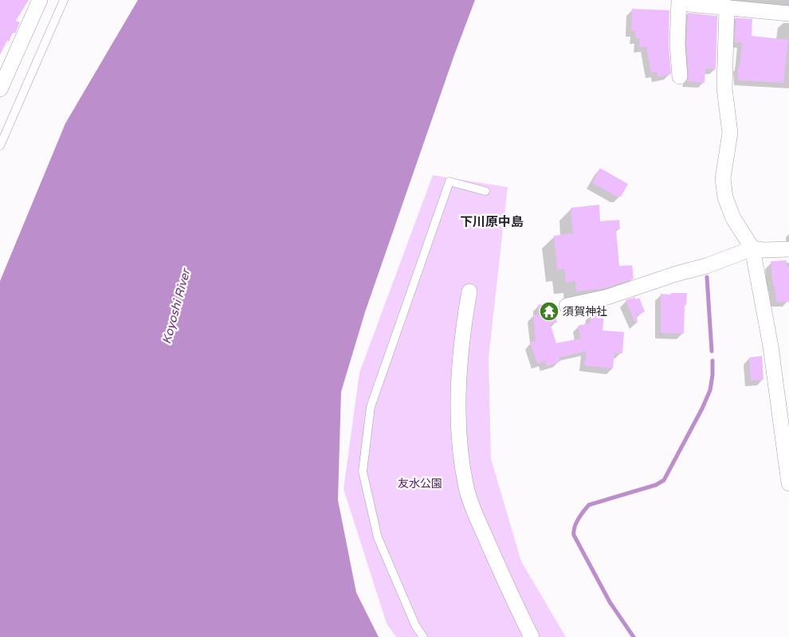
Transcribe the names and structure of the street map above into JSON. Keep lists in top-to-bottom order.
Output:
{
  "districts": ["下川原中島"],
  "water": ["Koyoshi River"],
  "parks": ["友水公園"],
  "places": {
    "temple": ["須賀神社"]
  }
}
